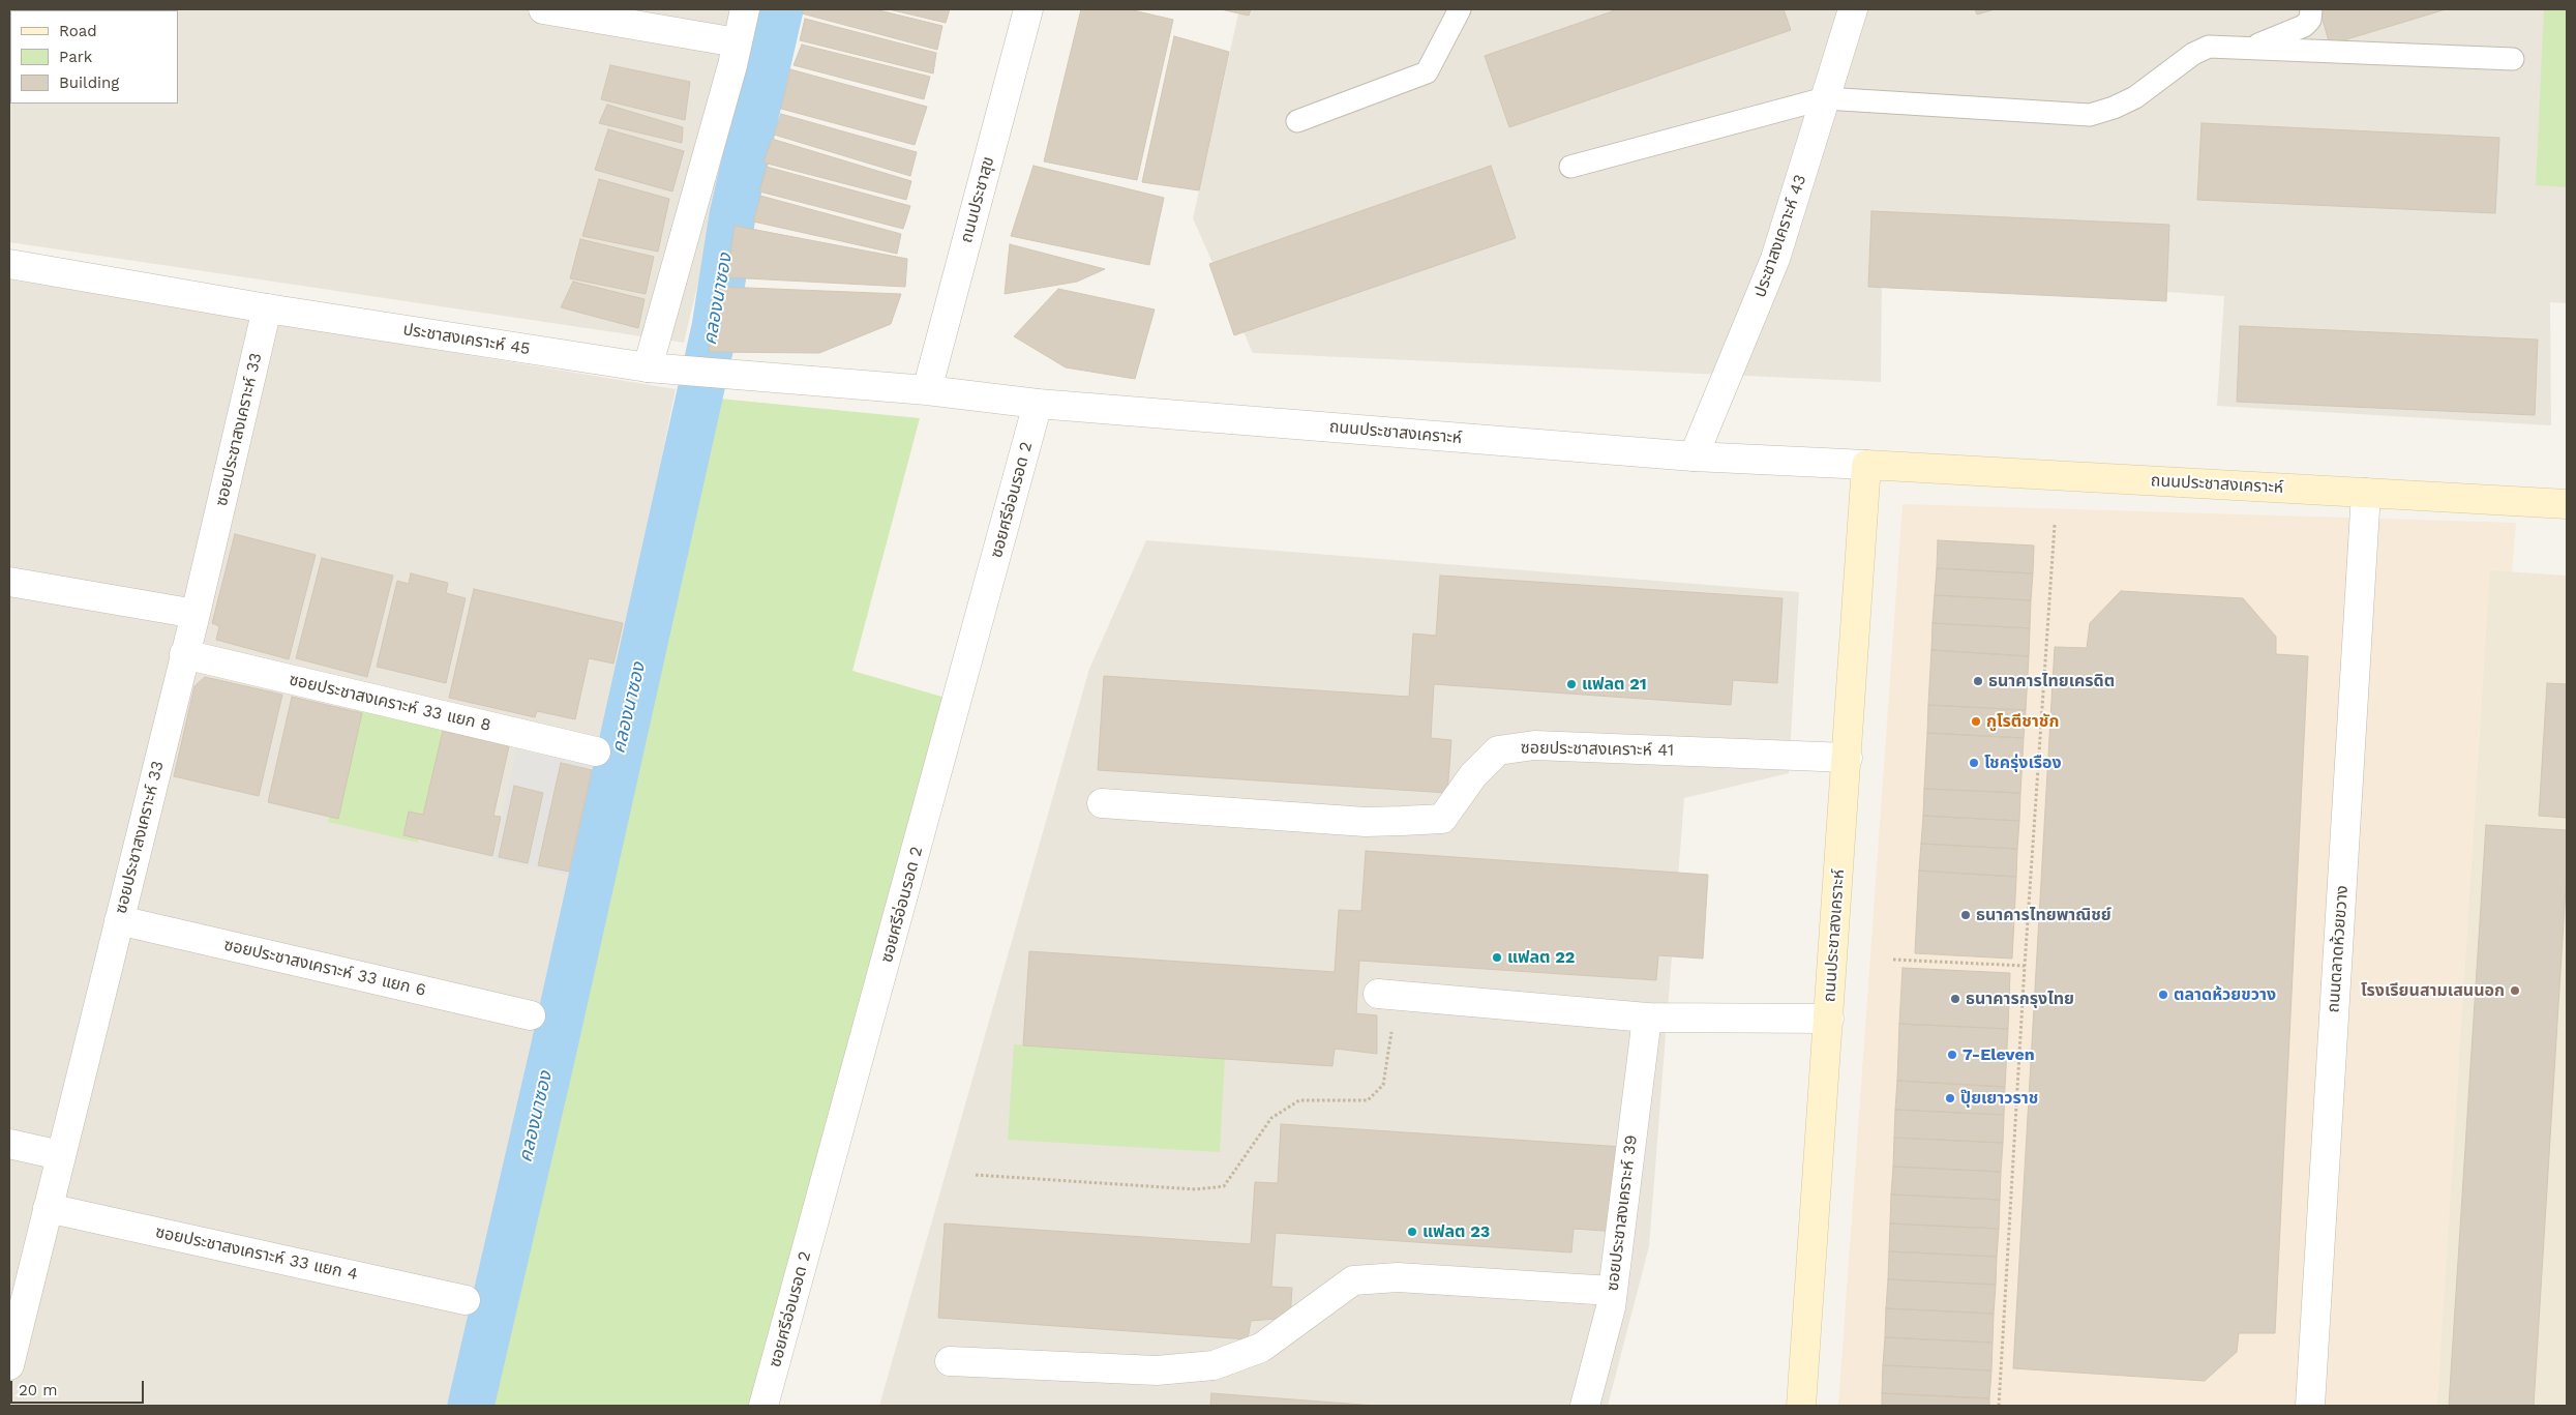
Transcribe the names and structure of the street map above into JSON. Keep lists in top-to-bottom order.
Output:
{
  "streets": {
    "main road": ["ถนนประชาสงเคราะห์"],
    "street": [
      "ถนนประชาสุข",
      "ประชาสงเคราะห์ 43",
      "ประชาสงเคราะห์ 45",
      "ซอยประชาสงเคราะห์ 33",
      "ซอยศรีอ่อนรอด 2",
      "ซอยประชาสงเคราะห์ 33 แยก 8",
      "ซอยประชาสงเคราะห์ 41",
      "ถนนตลาดห้วยขวาง",
      "ซอยประชาสงเคราะห์ 33 แยก 6",
      "ซอยประชาสงเคราะห์ 39",
      "ซอยประชาสงเคราะห์ 33 แยก 4"
    ]
  },
  "crossings": [
    ["ถนนประชาสุข", "ประชาสงเคราะห์ 45"],
    ["ถนนประชาสุข", "ถนนประชาสงเคราะห์"],
    ["ประชาสงเคราะห์ 43", "ถนนประชาสงเคราะห์"],
    ["ประชาสงเคราะห์ 45", "ซอยประชาสงเคราะห์ 33"],
    ["ประชาสงเคราะห์ 45", "ถนนประชาสงเคราะห์"],
    ["ซอยประชาสงเคราะห์ 33", "ซอยประชาสงเคราะห์ 33 แยก 8"],
    ["ซอยประชาสงเคราะห์ 33", "ซอยประชาสงเคราะห์ 33 แยก 6"],
    ["ซอยประชาสงเคราะห์ 33", "ซอยประชาสงเคราะห์ 33 แยก 4"],
    ["ถนนประชาสงเคราะห์", "ซอยศรีอ่อนรอด 2"],
    ["ถนนประชาสงเคราะห์", "ซอยประชาสงเคราะห์ 41"],
    ["ถนนประชาสงเคราะห์", "ถนนตลาดห้วยขวาง"]
  ],
  "water": ["คลองนาซอง"],
  "places": [
    "ธนาคารไทยเครดิต",
    "แฟลต 21",
    "กูโรตีชาชัก",
    "โชครุ่งเรือง",
    "ธนาคารไทยพาณิชย์",
    "แฟลต 22",
    "โรงเรียนสามเสนนอก",
    "ตลาดห้วยขวาง",
    "ธนาคารกรุงไทย",
    "7-Eleven",
    "ปุ๊ยเยาวราช",
    "แฟลต 23"
  ],
  "legend": ["Road", "Park", "Building"],
  "scale_bar": "20 m"
}
